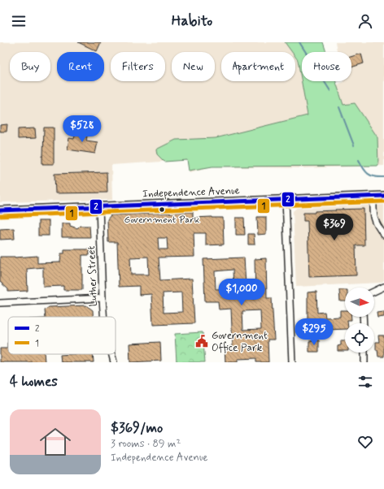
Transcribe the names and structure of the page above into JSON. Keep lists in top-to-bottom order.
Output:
{
  "streets": {
    "main road": ["Independence Avenue"],
    "street": ["Luther Street"]
  },
  "crossings": [
    ["Independence Avenue", "Luther Street"]
  ],
  "places": {
    "other": ["Government Park"],
    "public building": ["Government Office Park"]
  },
  "lines": ["transit line 2", "transit line 1"],
  "legend": ["2", "1"],
  "north": "right",
  "page": {
    "header": "Habito",
    "chip": [
      "Buy",
      "Rent",
      "Filters",
      "New",
      "Apartment",
      "House"
    ],
    "price": [
      "$528",
      "$369",
      "$1,000",
      "$295"
    ],
    "heading": "4 homes",
    "list": [
      {
        "name": "$369/mo",
        "note": "3 rooms · 89 m² · Independence Avenue"
      }
    ]
  }
}
